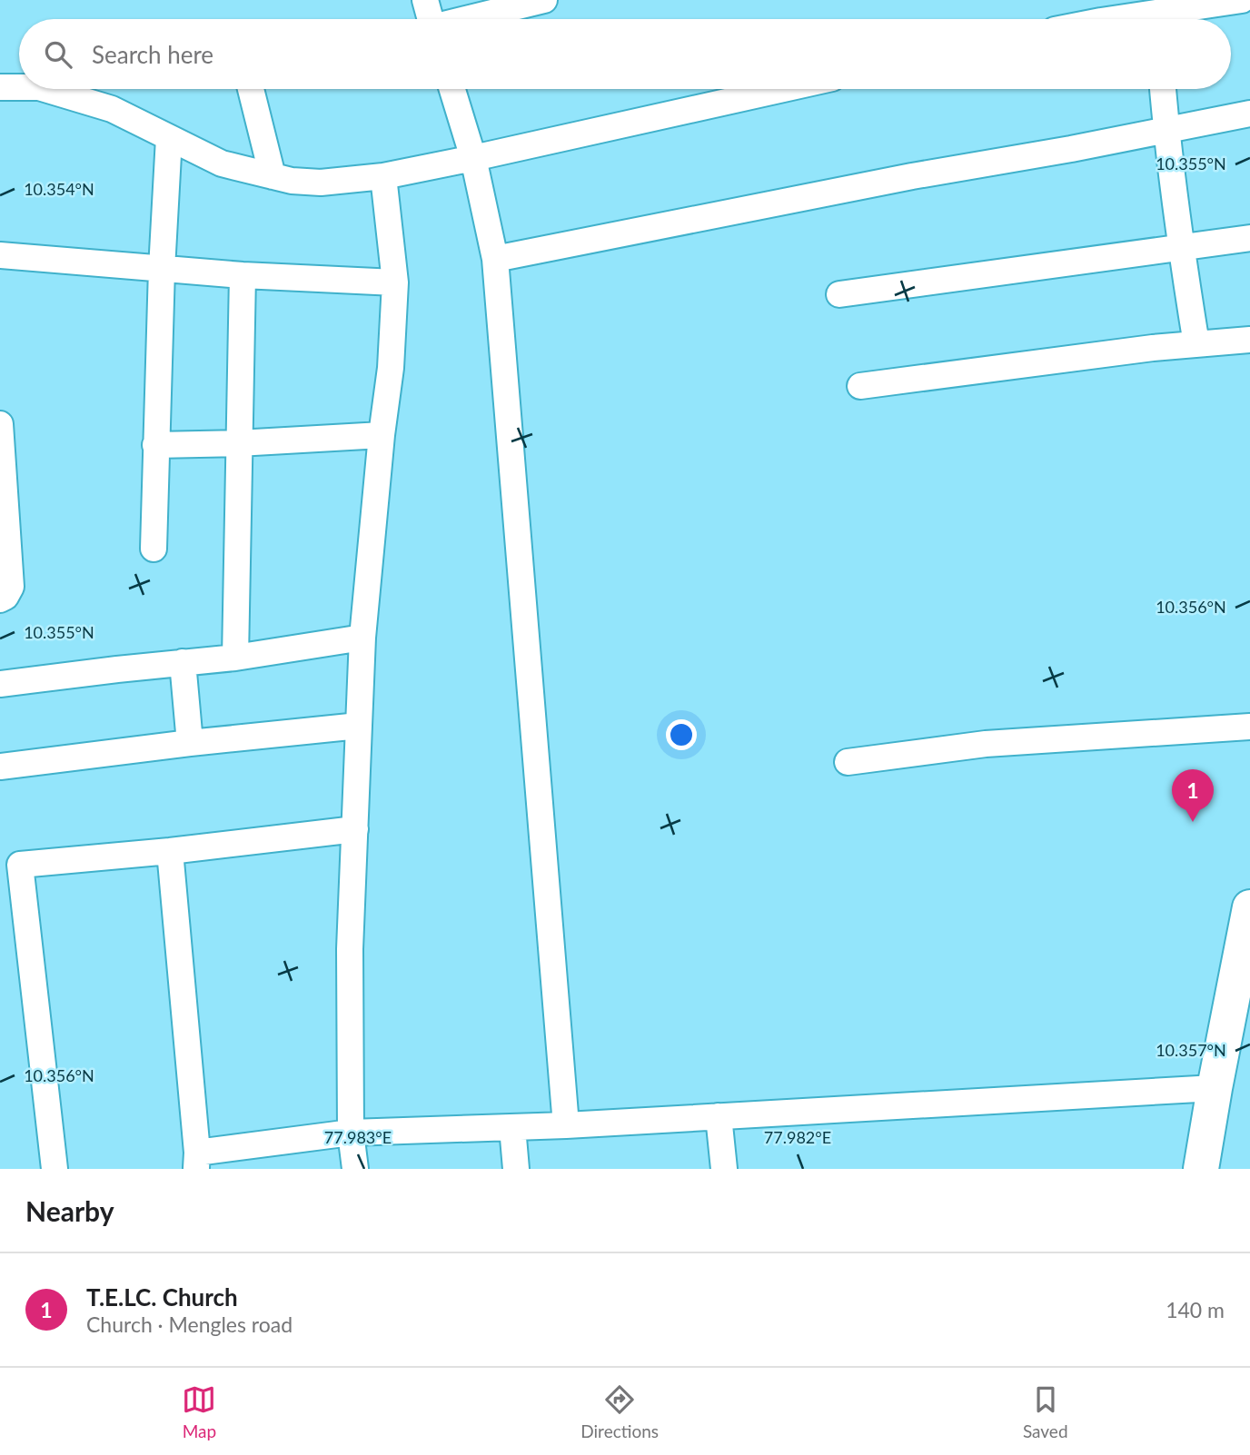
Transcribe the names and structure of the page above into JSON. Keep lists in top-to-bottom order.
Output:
{
  "page": {
    "search": "Search here",
    "pins": "1",
    "heading": "Nearby",
    "list": [
      {
        "mark": "1",
        "name": "T.E.LC. Church",
        "note": "Church · Mengles road",
        "value": "140 m"
      }
    ],
    "nav": ["Map", "Directions", "Saved"]
  },
  "coordinates": [
    "10.355°N",
    "10.354°N",
    "10.356°N",
    "10.357°N",
    "77.983°E",
    "77.982°E"
  ]
}
